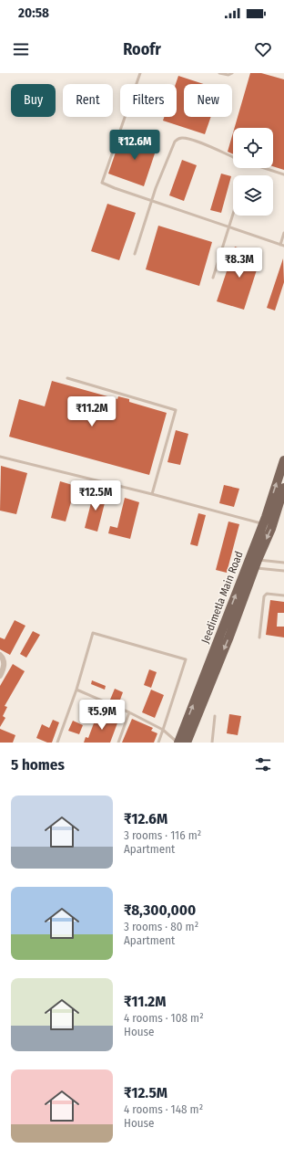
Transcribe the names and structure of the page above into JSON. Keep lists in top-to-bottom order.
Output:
{
  "streets": {
    "main road": ["Jeedimetla Main Road"]
  },
  "page": {
    "status": "20:58",
    "header": "Roofr",
    "chip": [
      "Buy",
      "Rent",
      "Filters",
      "New"
    ],
    "price": [
      "₹12.6M",
      "₹8.3M",
      "₹11.2M",
      "₹12.5M",
      "₹5.9M"
    ],
    "heading": "5 homes",
    "list": [
      {
        "name": "₹12.6M",
        "note": "3 rooms · 116 m² · Apartment"
      },
      {
        "name": "₹8,300,000",
        "note": "3 rooms · 80 m² · Apartment"
      },
      {
        "name": "₹11.2M",
        "note": "4 rooms · 108 m² · House"
      },
      {
        "name": "₹12.5M",
        "note": "4 rooms · 148 m² · House"
      }
    ]
  }
}
